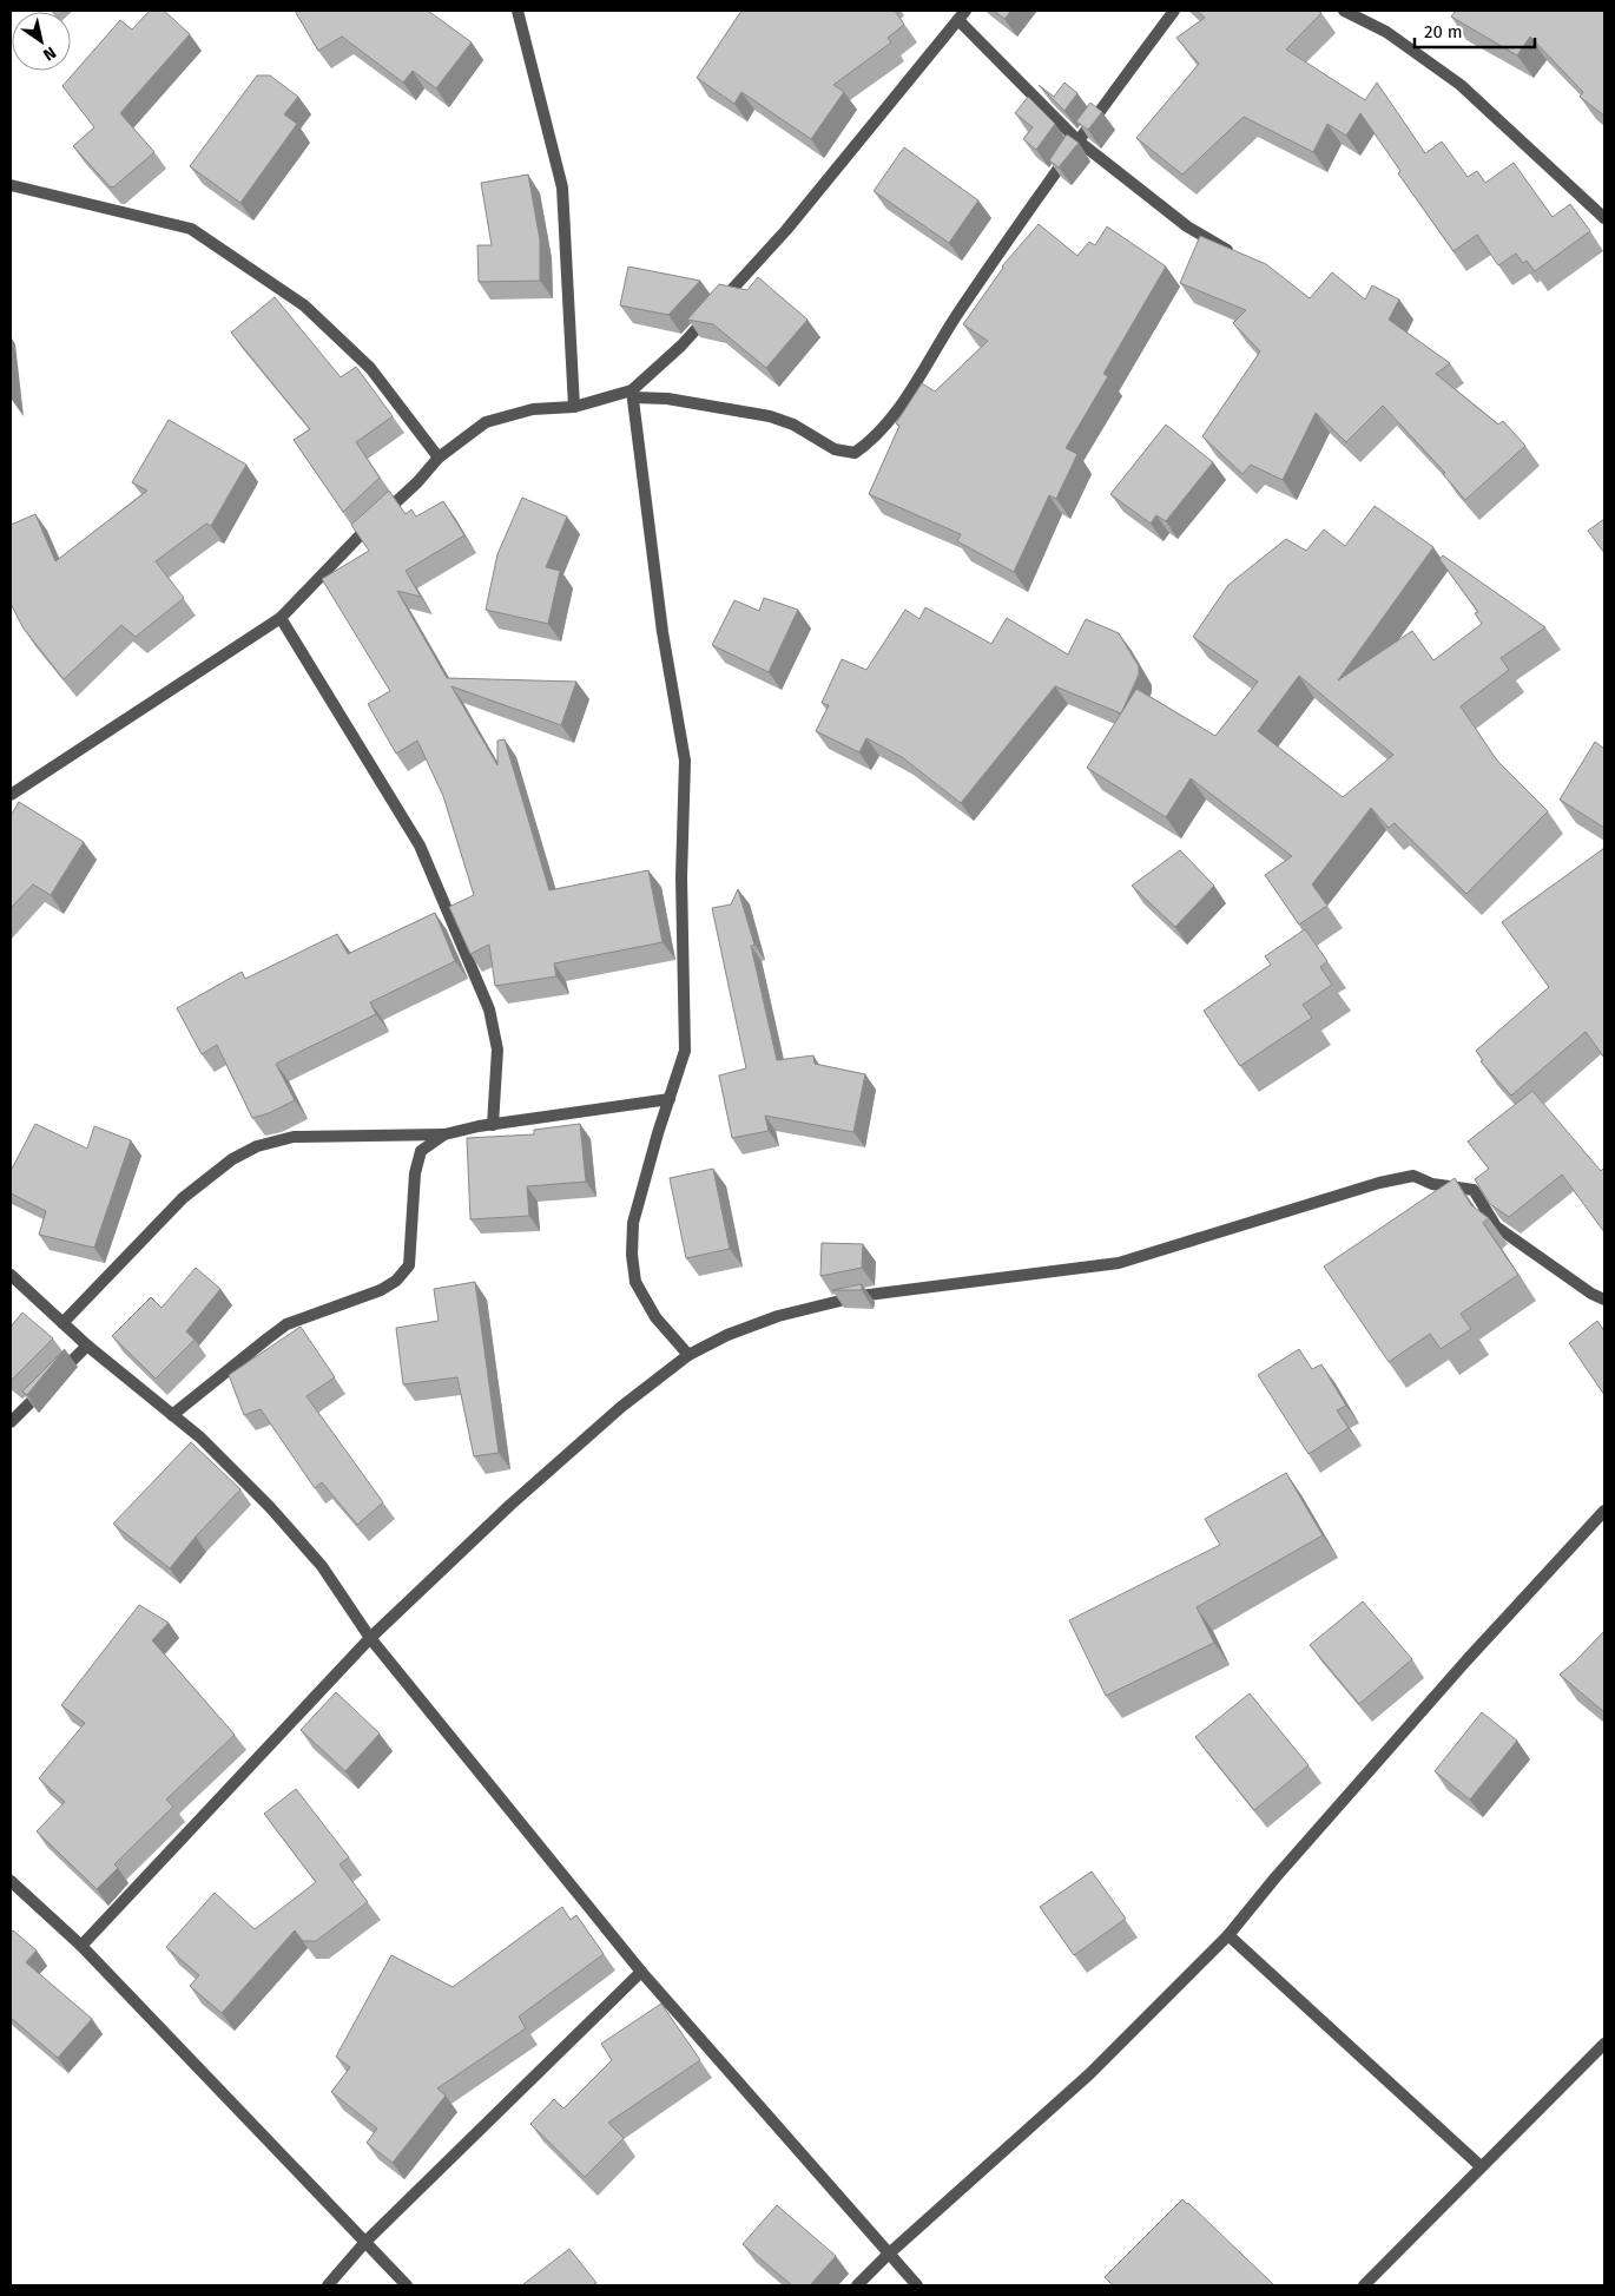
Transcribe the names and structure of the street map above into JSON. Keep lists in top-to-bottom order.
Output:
{
  "scale_bar": "20 m",
  "north": "bottom right"
}
